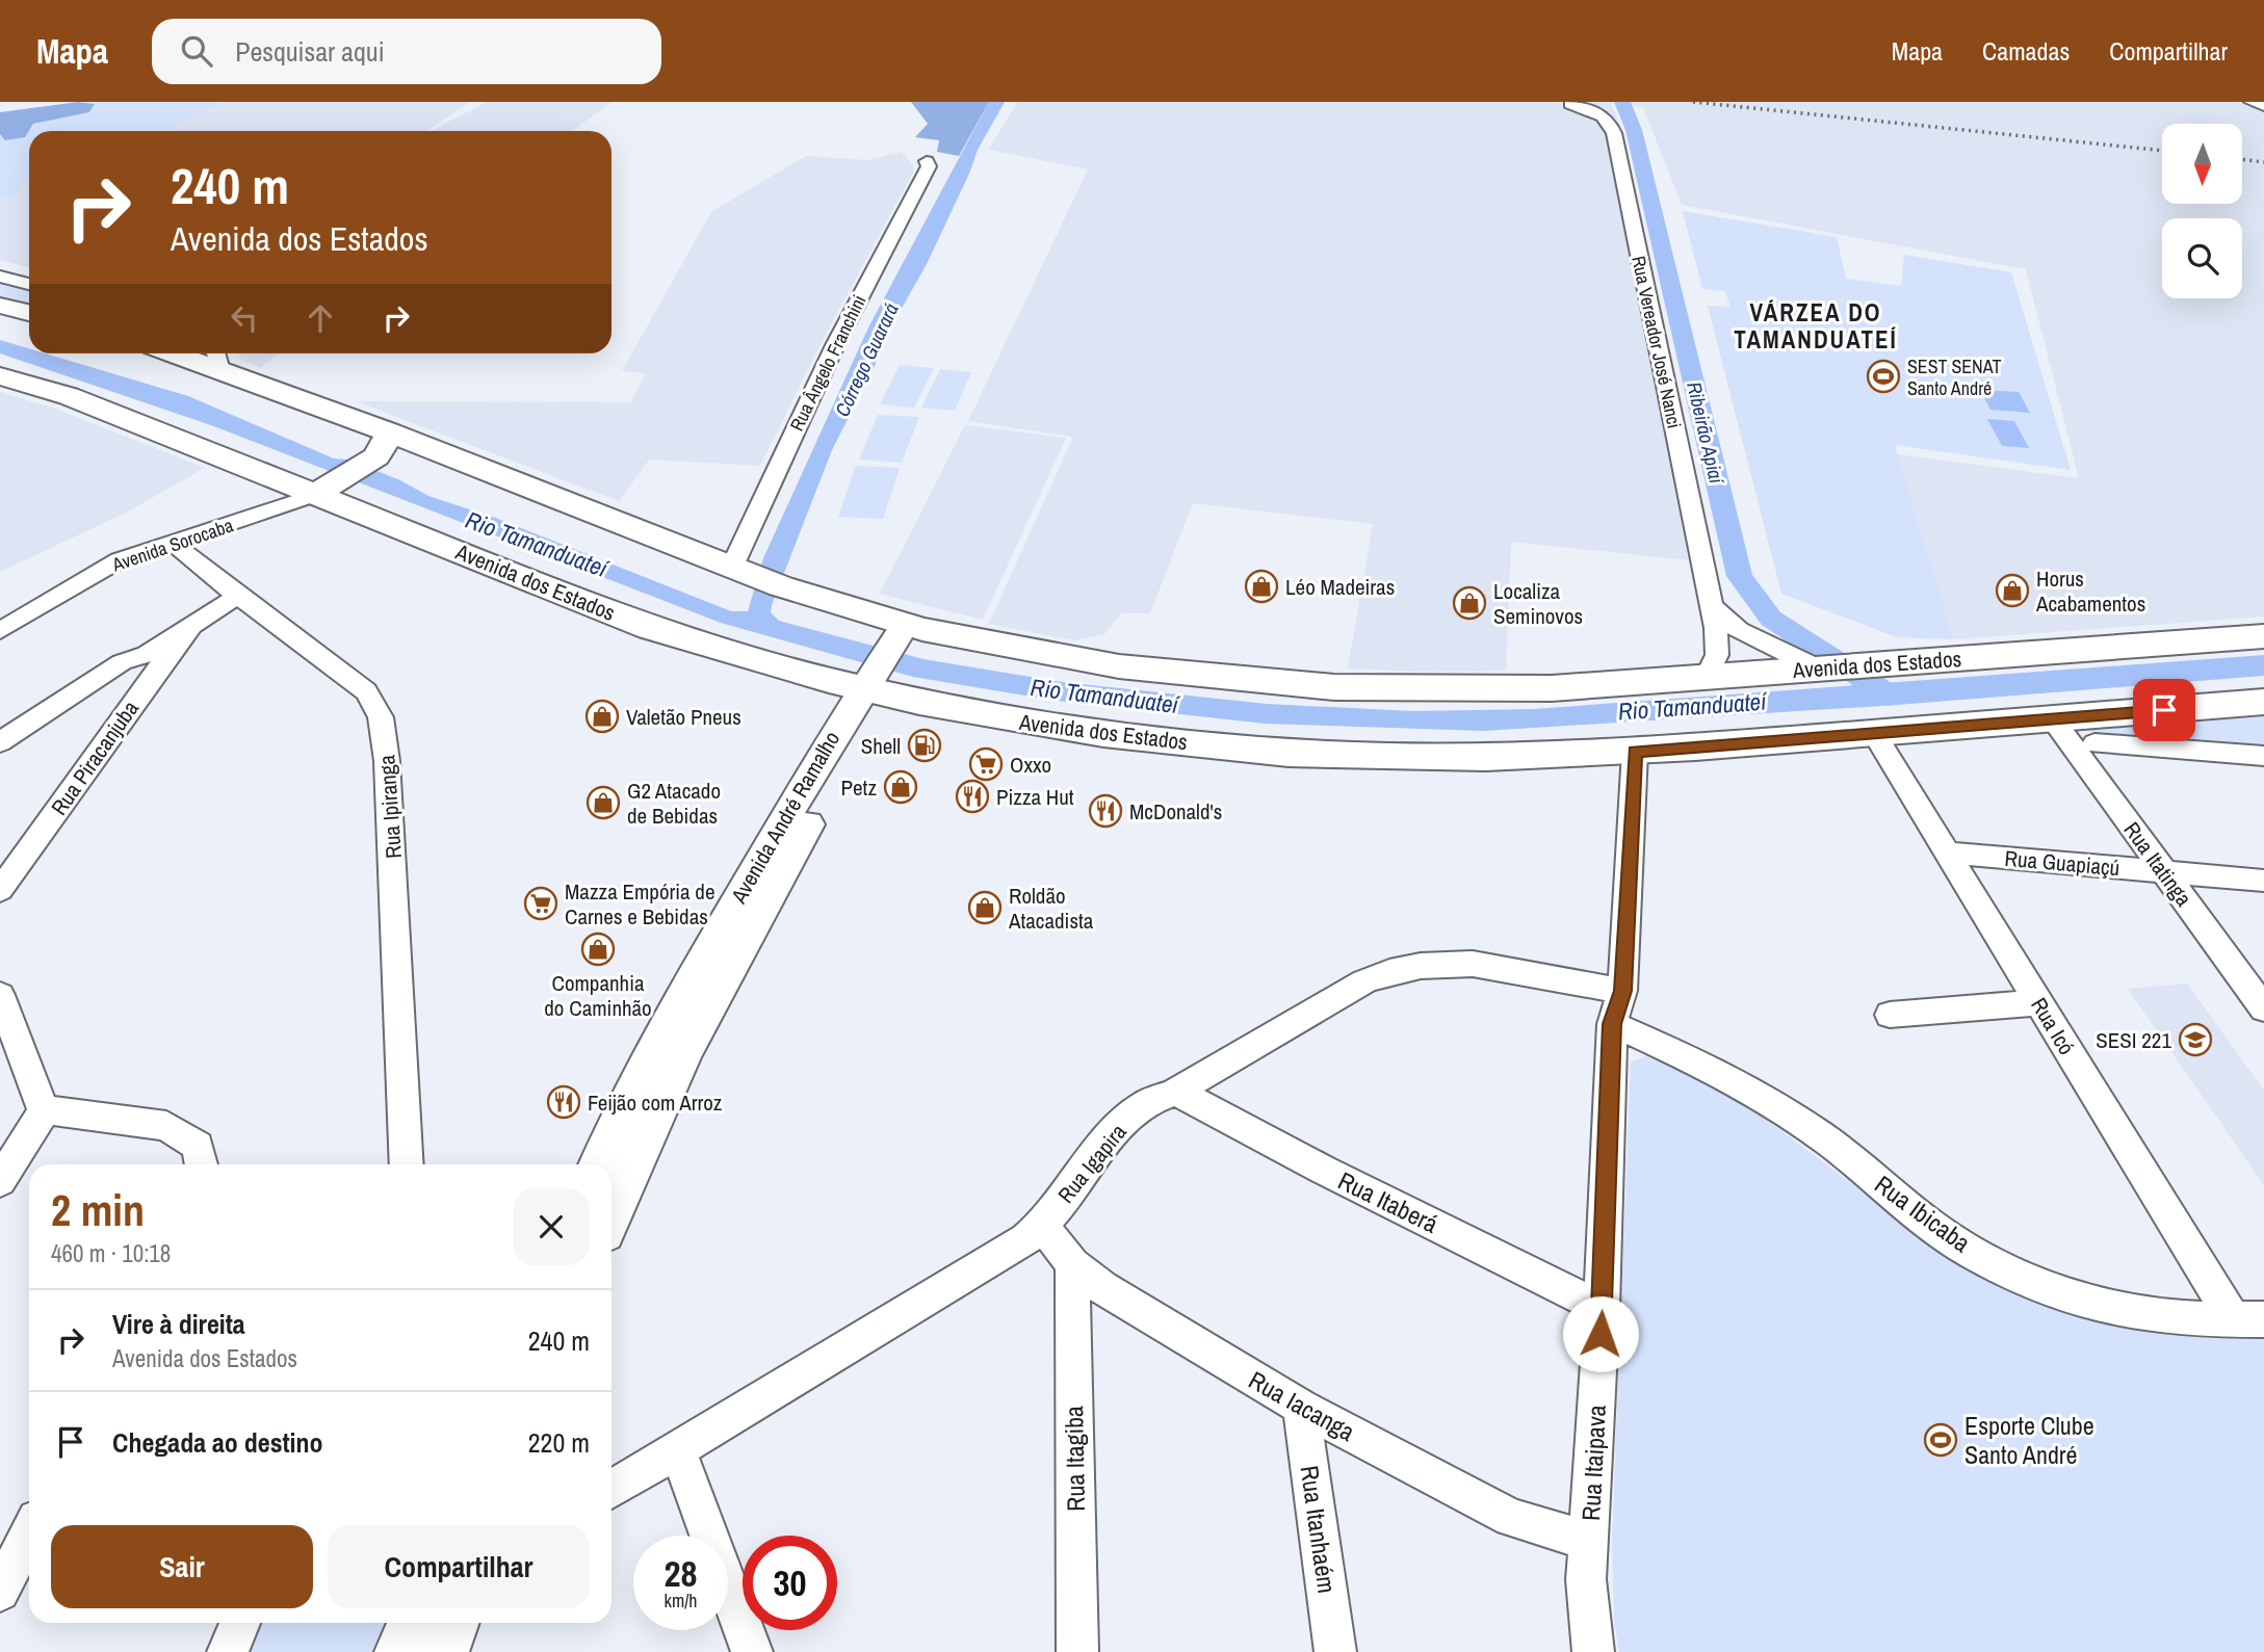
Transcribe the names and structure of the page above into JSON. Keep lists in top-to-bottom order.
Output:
{
  "streets": {
    "highway": ["Avenida dos Estados"],
    "main road": ["Avenida André Ramalho"],
    "street": [
      "Rua Vereador José Nanci",
      "Rua Ângelo Franchini",
      "Avenida Sorocaba",
      "Rua Piracanjuba",
      "Rua Ipiranga",
      "Rua Guapiaçú",
      "Rua Itatinga",
      "Rua Icó",
      "Rua Igapira",
      "Rua Itaberá",
      "Rua Ibicaba",
      "Rua Iacanga",
      "Rua Itagiba",
      "Rua Itaipava",
      "Rua Itanhaém"
    ]
  },
  "crossings": [
    ["Rua Vereador José Nanci", "Avenida dos Estados"],
    ["Rua Ângelo Franchini", "Avenida dos Estados"],
    ["Avenida Sorocaba", "Avenida dos Estados"],
    ["Avenida Sorocaba", "Rua Ipiranga"],
    ["Avenida dos Estados", "Avenida André Ramalho"],
    ["Avenida dos Estados", "Rua Itatinga"],
    ["Avenida dos Estados", "Rua Icó"],
    ["Avenida dos Estados", "Rua Itaipava"],
    ["Rua Guapiaçú", "Rua Itatinga"],
    ["Rua Guapiaçú", "Rua Icó"],
    ["Rua Icó", "Rua Ibicaba"],
    ["Rua Igapira", "Rua Itaberá"],
    ["Rua Igapira", "Rua Iacanga"],
    ["Rua Igapira", "Rua Itaipava"],
    ["Rua Itaberá", "Rua Itaipava"],
    ["Rua Ibicaba", "Rua Itaipava"],
    ["Rua Iacanga", "Rua Itagiba"],
    ["Rua Iacanga", "Rua Itaipava"],
    ["Rua Iacanga", "Rua Itanhaém"]
  ],
  "districts": ["VÁRZEA DO TAMANDUATEÍ"],
  "water": ["Córrego Guarará", "Ribeirão Apiaí", "Rio Tamanduateí"],
  "places": {
    "sports": ["SEST SENAT Santo André", "Esporte Clube Santo André"],
    "shop": [
      "Léo Madeiras",
      "Horus Acabamentos",
      "Localiza Seminovos",
      "Valetão Pneus",
      "Petz",
      "G2 Atacado de Bebidas",
      "Roldão Atacadista",
      "Companhia do Caminhão"
    ],
    "fuel station": ["Shell"],
    "supermarket": ["Oxxo", "Mazza Empória de Carnes e Bebidas"],
    "restaurant": ["Pizza Hut", "McDonald's", "Feijão com Arroz"],
    "school or university": ["SESI 221"]
  },
  "north": "bottom",
  "page": {
    "header": "Mapa",
    "search": "Pesquisar aqui",
    "nav": ["Mapa", "Camadas", "Compartilhar"],
    "turn": ["240 m", "Avenida dos Estados"],
    "heading": ["2 min", "460 m · 10:18"],
    "list": [
      {
        "name": "Vire à direita",
        "note": "Avenida dos Estados",
        "value": "240 m"
      },
      {
        "name": "Chegada ao destino",
        "value": "220 m"
      }
    ],
    "buttons": ["Sair", "Compartilhar"],
    "speed": "28 km/h",
    "limit": "30"
  }
}
